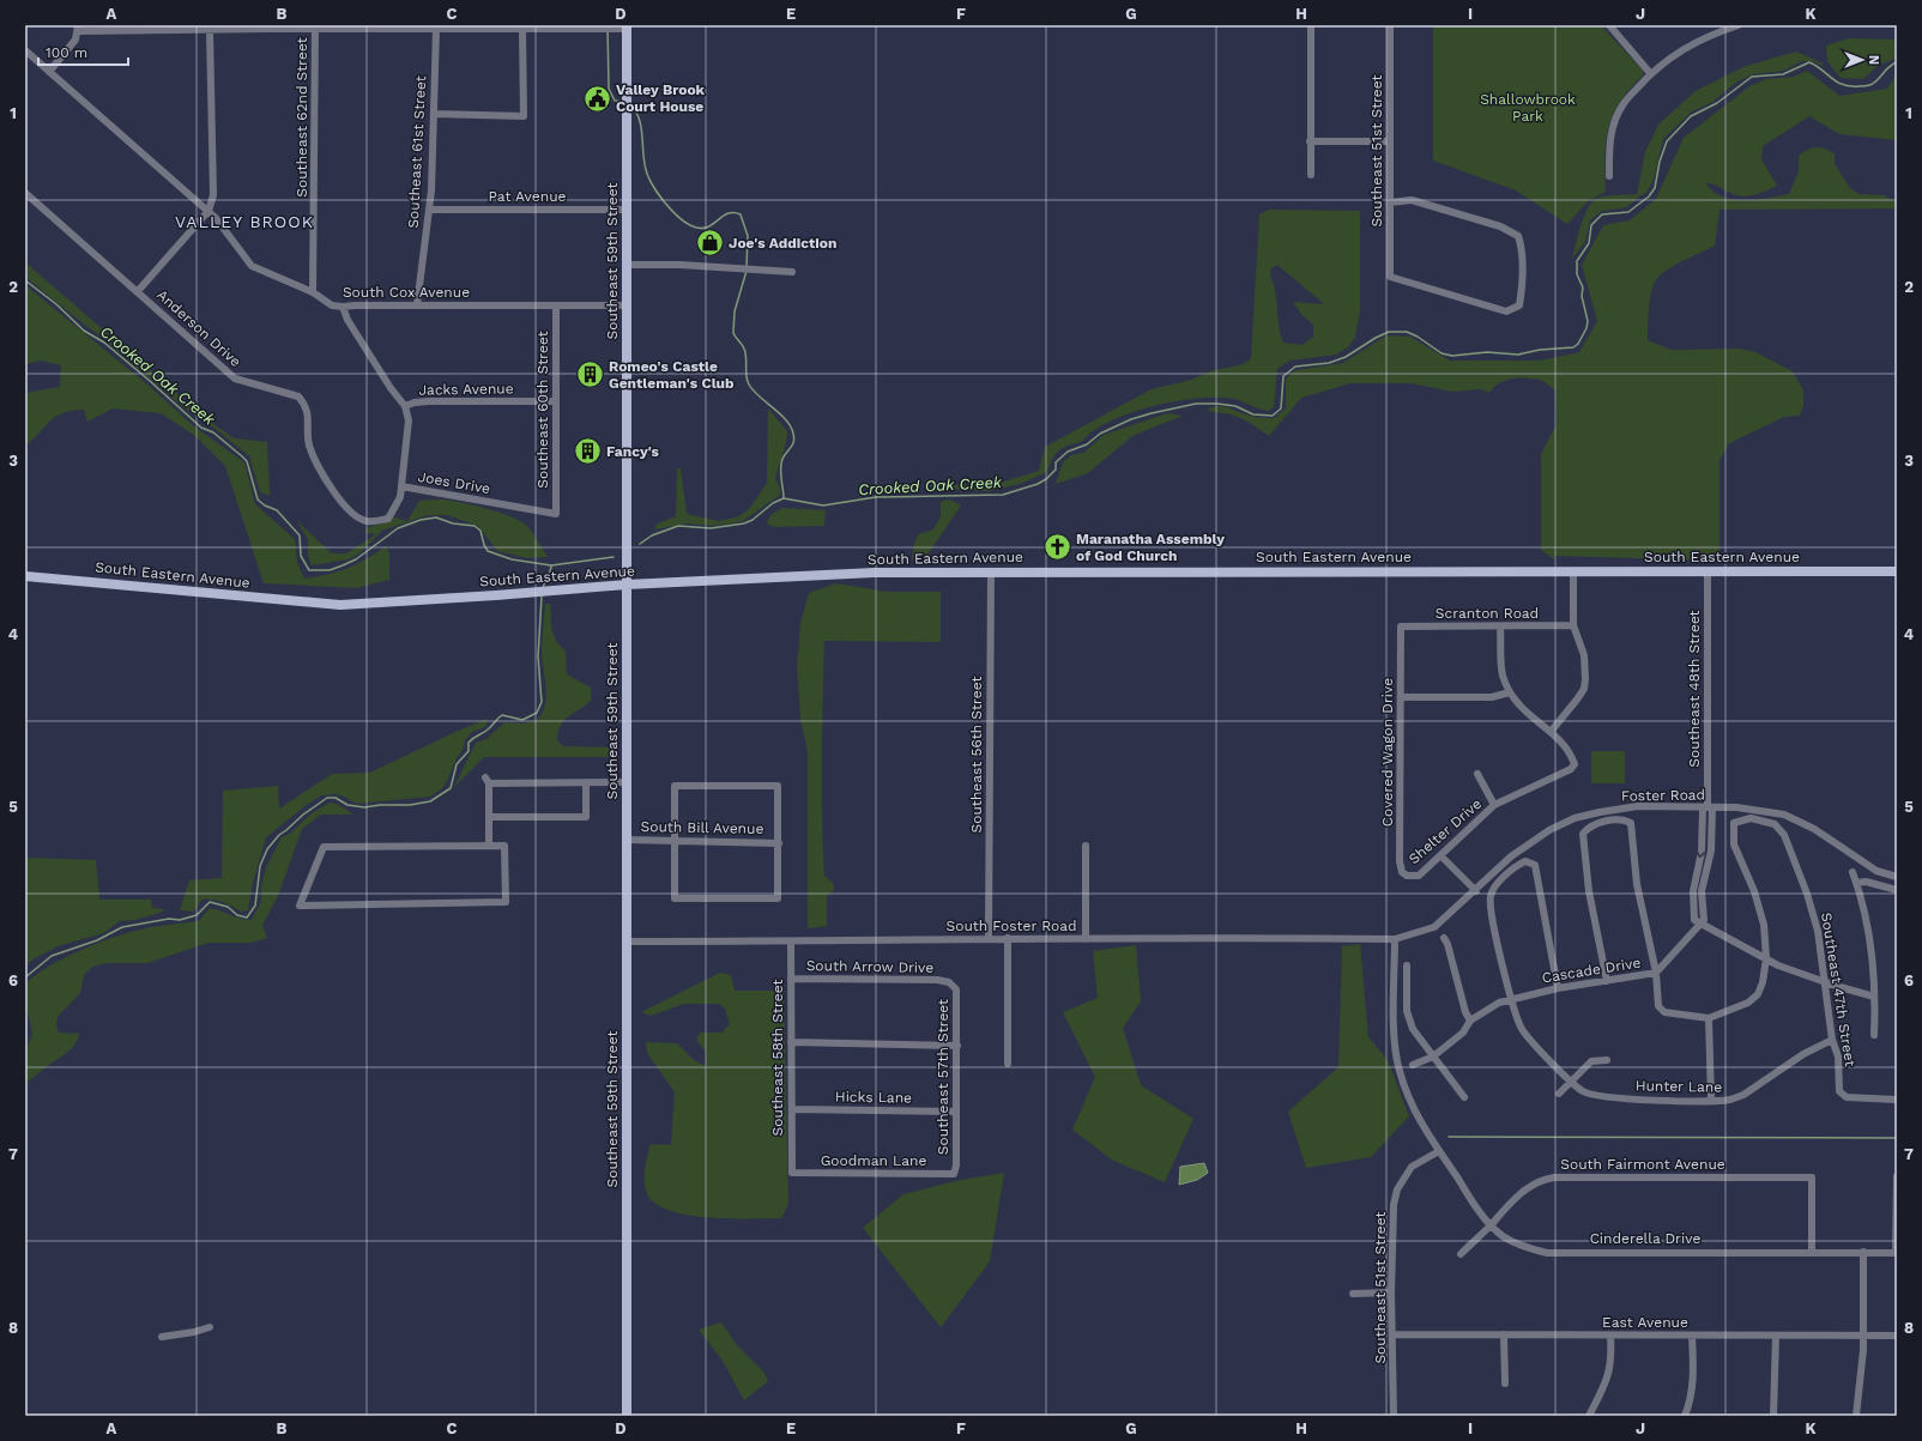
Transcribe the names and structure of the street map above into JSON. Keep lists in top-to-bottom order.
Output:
{
  "streets": {
    "main road": ["Southeast 59th Street", "South Eastern Avenue"],
    "street": [
      "Southeast 62nd Street",
      "Southeast 51st Street",
      "Southeast 61st Street",
      "Pat Avenue",
      "South Cox Avenue",
      "Anderson Drive",
      "Jacks Avenue",
      "Southeast 60th Street",
      "Joes Drive",
      "Scranton Road",
      "Southeast 48th Street",
      "Covered Wagon Drive",
      "Southeast 56th Street",
      "Foster Road",
      "South Bill Avenue",
      "Shelter Drive",
      "South Foster Road",
      "South Arrow Drive",
      "Cascade Drive",
      "Southeast 47th Street",
      "Southeast 58th Street",
      "Southeast 57th Street",
      "Hunter Lane",
      "Hicks Lane",
      "Goodman Lane",
      "South Fairmont Avenue",
      "Cinderella Drive",
      "East Avenue"
    ]
  },
  "crossings": [
    ["Southeast 62nd Street", "South Cox Avenue"],
    ["Southeast 51st Street", "Cinderella Drive"],
    ["Southeast 51st Street", "East Avenue"],
    ["Southeast 61st Street", "Pat Avenue"],
    ["Southeast 61st Street", "South Cox Avenue"],
    ["Pat Avenue", "Southeast 59th Street"],
    ["Southeast 59th Street", "South Cox Avenue"],
    ["Southeast 59th Street", "South Eastern Avenue"],
    ["Southeast 59th Street", "South Bill Avenue"],
    ["Southeast 59th Street", "South Foster Road"],
    ["South Cox Avenue", "Southeast 60th Street"],
    ["Anderson Drive", "Joes Drive"],
    ["Jacks Avenue", "Southeast 60th Street"],
    ["Jacks Avenue", "Joes Drive"],
    ["Southeast 60th Street", "Joes Drive"],
    ["South Eastern Avenue", "Southeast 48th Street"],
    ["South Eastern Avenue", "Southeast 56th Street"],
    ["Scranton Road", "Covered Wagon Drive"],
    ["Southeast 48th Street", "Foster Road"],
    ["Southeast 48th Street", "Cascade Drive"],
    ["Southeast 48th Street", "Southeast 47th Street"],
    ["Covered Wagon Drive", "Shelter Drive"],
    ["Southeast 56th Street", "South Foster Road"],
    ["Foster Road", "South Foster Road"],
    ["Foster Road", "Cinderella Drive"],
    ["South Foster Road", "Southeast 58th Street"],
    ["South Foster Road", "Cinderella Drive"],
    ["South Arrow Drive", "Southeast 58th Street"],
    ["South Arrow Drive", "Southeast 57th Street"],
    ["Cascade Drive", "Southeast 47th Street"],
    ["Cascade Drive", "Hunter Lane"],
    ["Southeast 47th Street", "Hunter Lane"],
    ["Southeast 58th Street", "Hicks Lane"],
    ["Southeast 58th Street", "Goodman Lane"],
    ["Southeast 57th Street", "Hicks Lane"],
    ["Southeast 57th Street", "Goodman Lane"],
    ["South Fairmont Avenue", "Cinderella Drive"]
  ],
  "districts": ["VALLEY BROOK"],
  "water": ["Crooked Oak Creek"],
  "parks": ["Shallowbrook Park"],
  "places": {
    "public building": ["Valley Brook Court House"],
    "shop": ["Joe's Addiction"],
    "building": ["Romeo's Castle Gentleman's Club", "Fancy's"],
    "church": ["Maranatha Assembly of God Church"]
  },
  "scale_bar": "100 m",
  "north": "right",
  "grid": {
    "columns": [
      "A",
      "B",
      "C",
      "D",
      "E",
      "F",
      "G",
      "H",
      "I",
      "J",
      "K"
    ],
    "rows": [
      "1",
      "2",
      "3",
      "4",
      "5",
      "6",
      "7",
      "8"
    ]
  }
}
